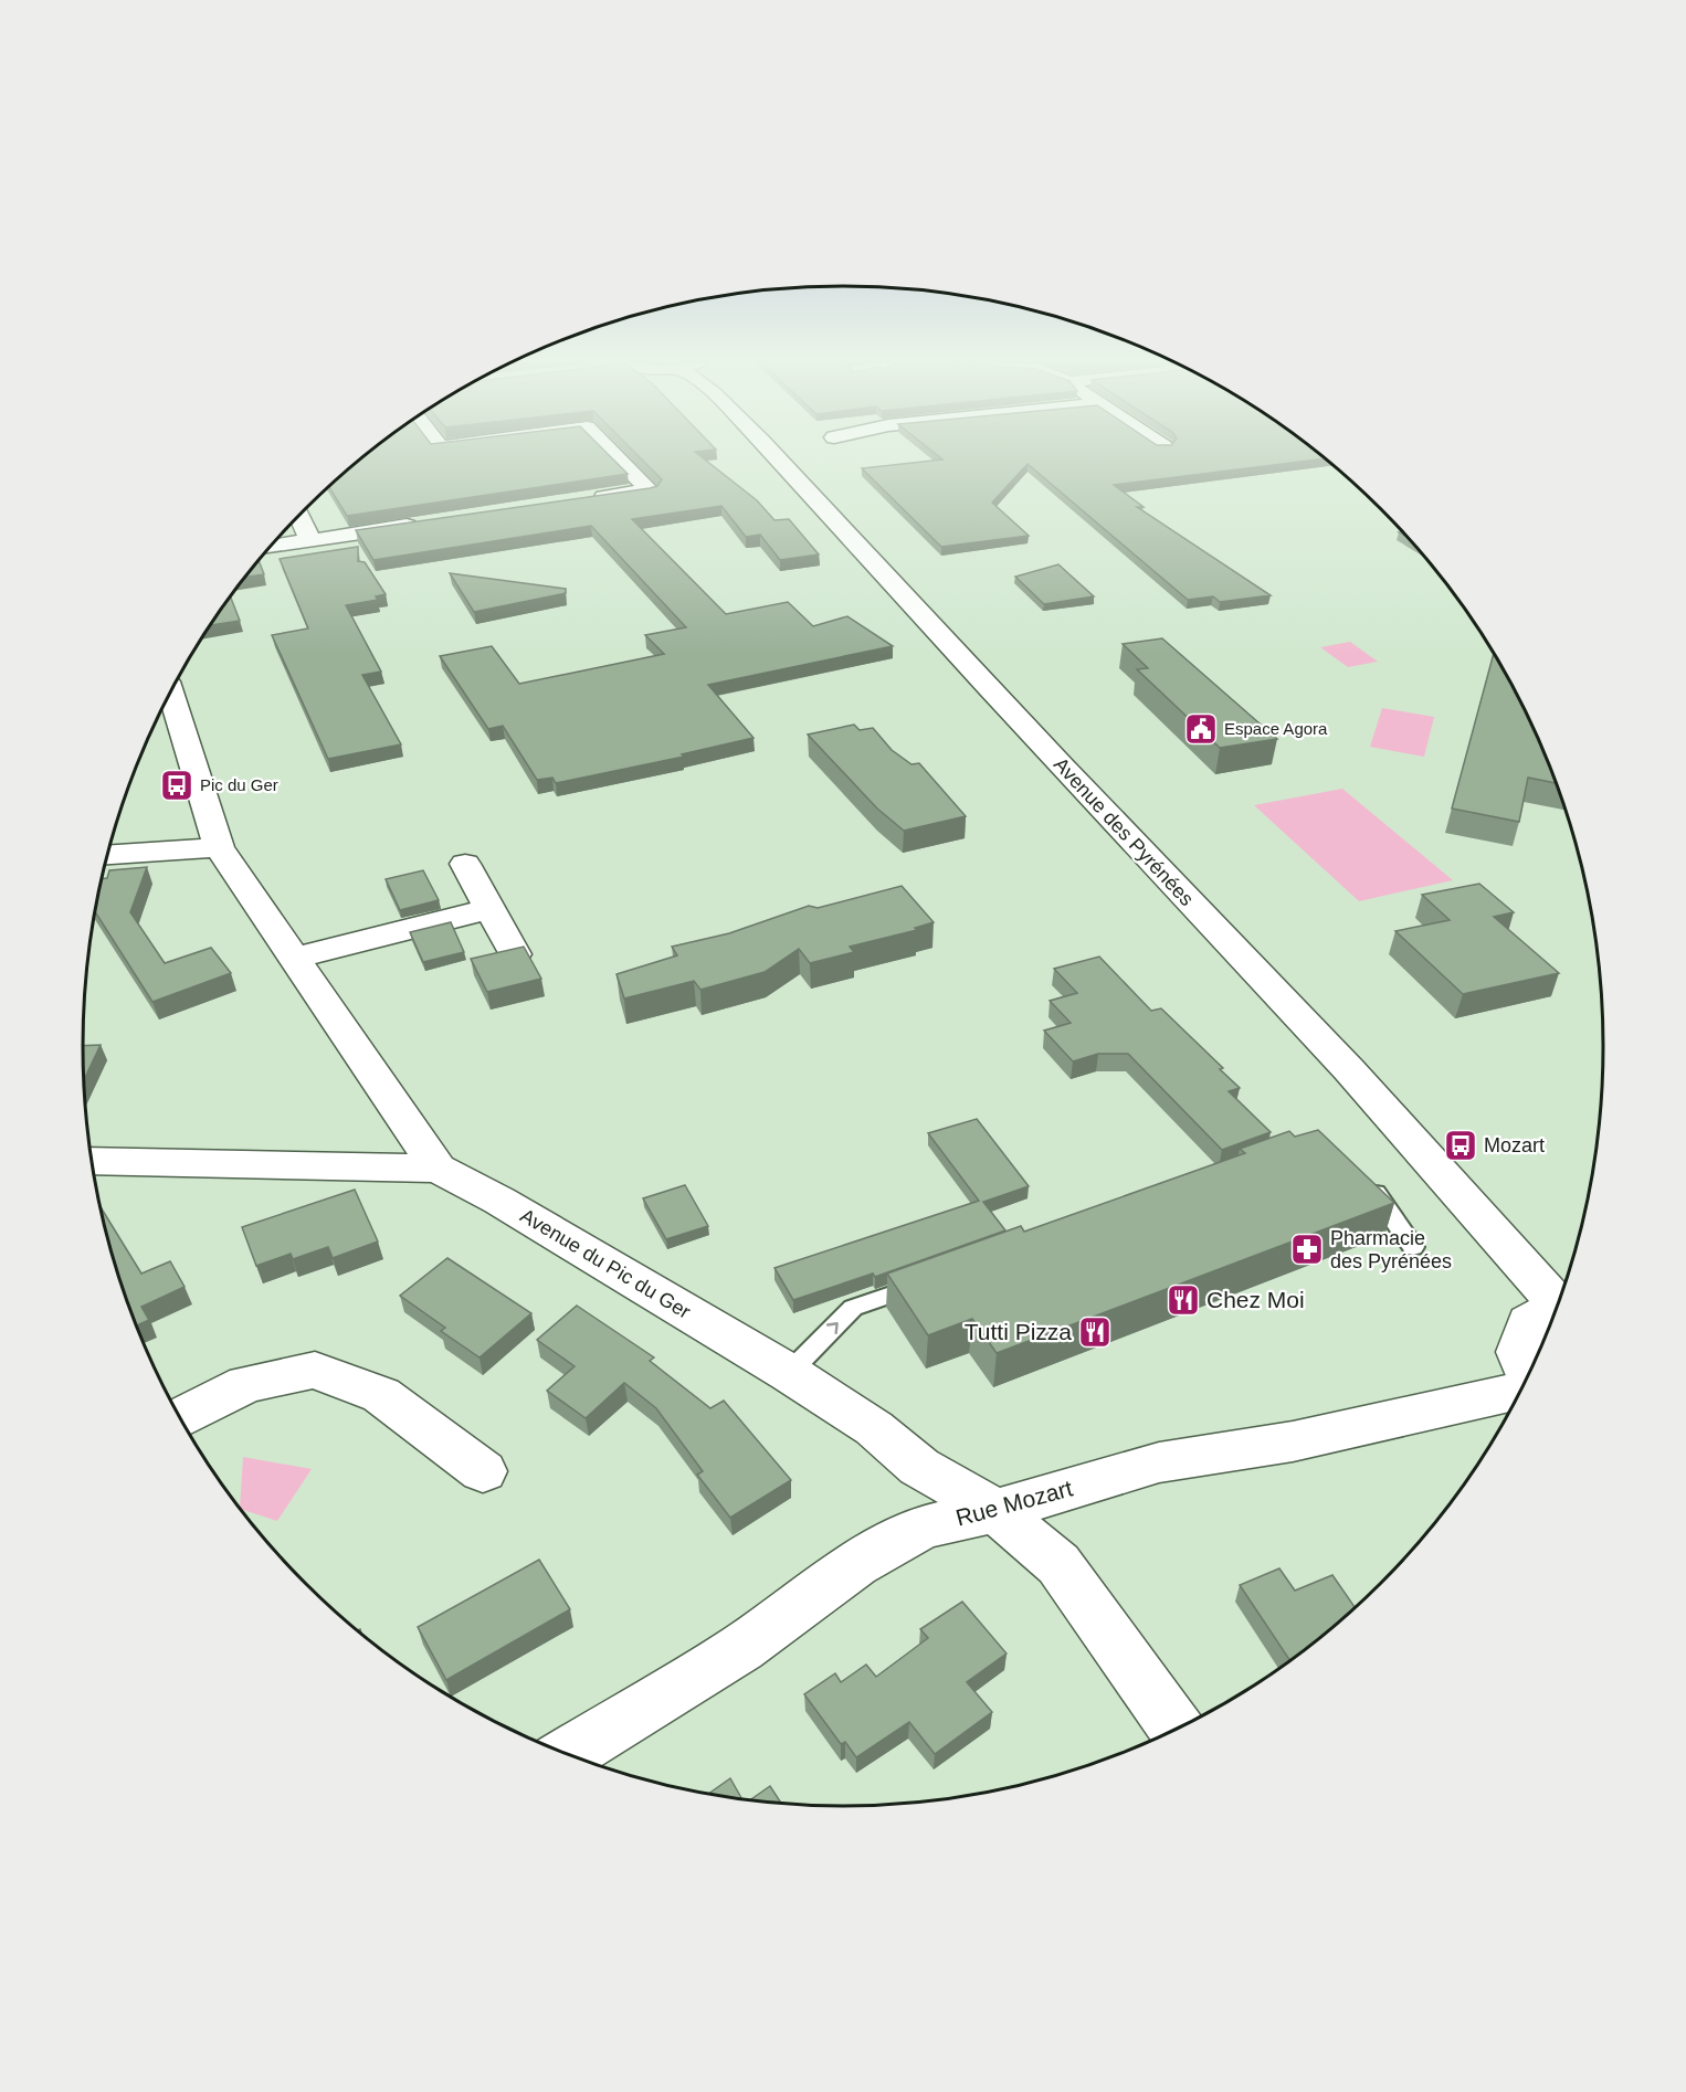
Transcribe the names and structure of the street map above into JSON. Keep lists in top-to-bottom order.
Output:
{
  "streets": {
    "street": ["Avenue des Pyrénées", "Avenue du Pic du Ger", "Rue Mozart"]
  },
  "crossings": [
    ["Avenue du Pic du Ger", "Rue Mozart"]
  ],
  "places": {
    "public building": ["Espace Agora"],
    "bus stop": ["Pic du Ger", "Mozart"],
    "pharmacy": ["Pharmacie des Pyrénées"],
    "restaurant": ["Chez Moi", "Tutti Pizza"]
  }
}
